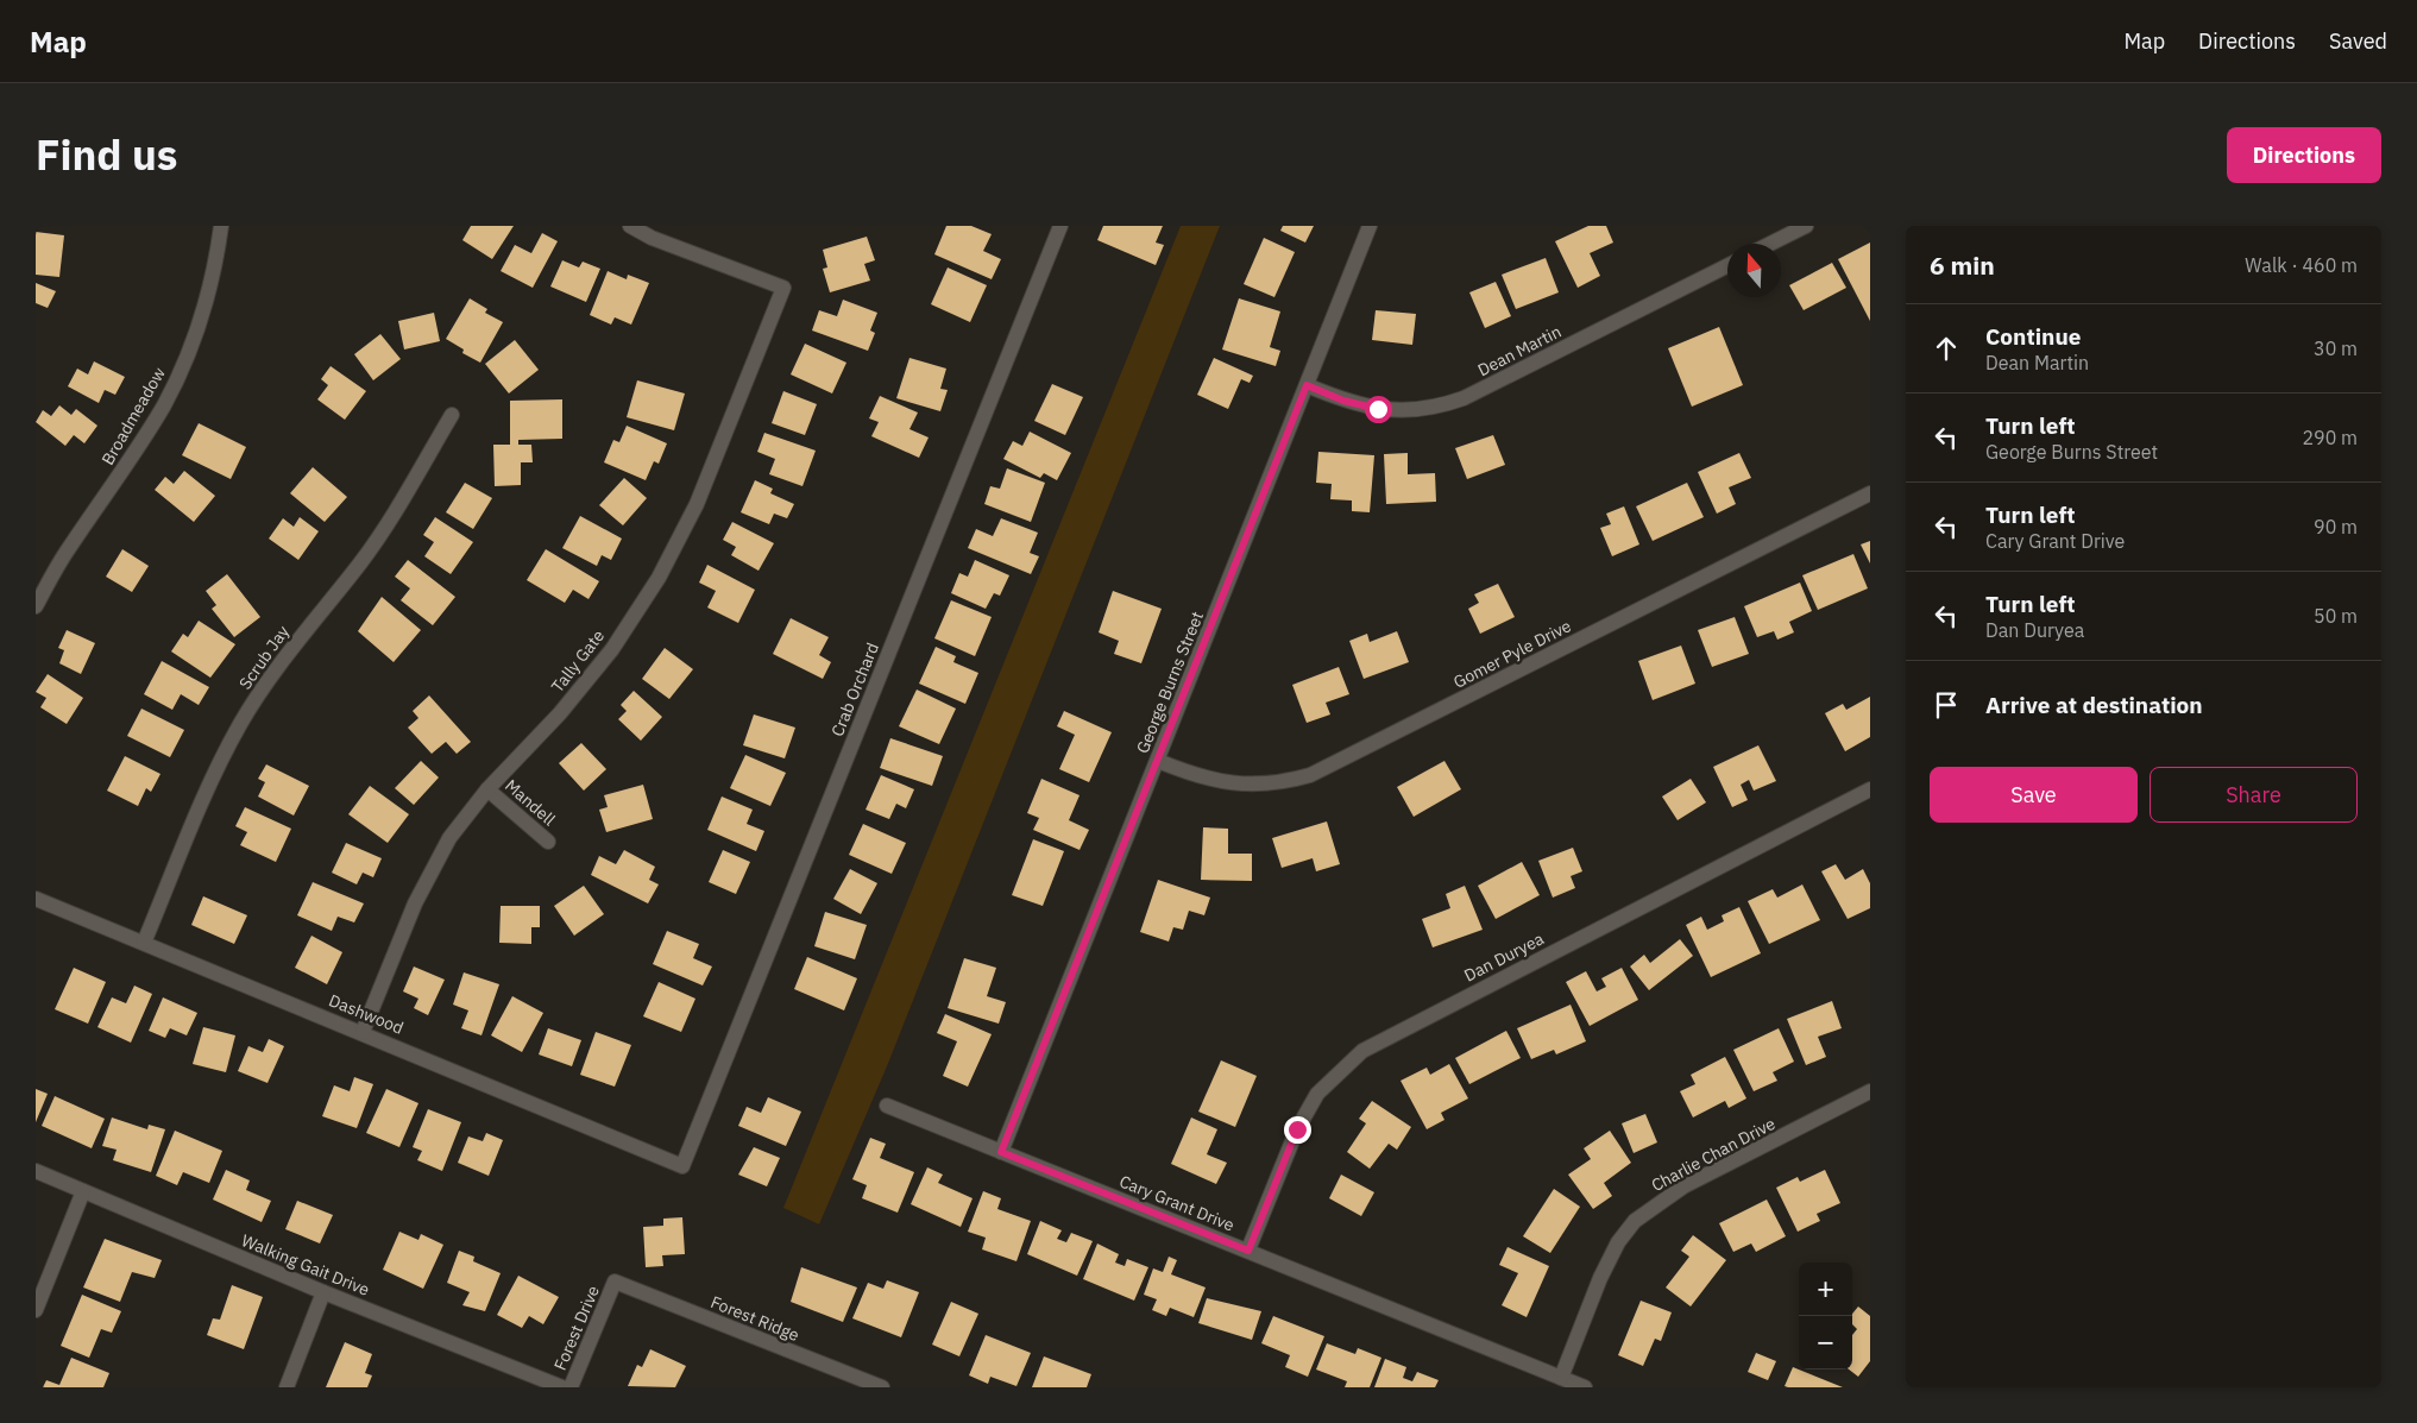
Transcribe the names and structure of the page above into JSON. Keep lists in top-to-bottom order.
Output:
{
  "streets": {
    "street": [
      "Dean Martin",
      "Broadmeadow",
      "Gomer Pyle Drive",
      "Scrub Jay",
      "Tally Gate",
      "George Burns Street",
      "Crab Orchard",
      "Mandell",
      "Dan Duryea",
      "Dashwood",
      "Charlie Chan Drive",
      "Cary Grant Drive",
      "Walking Gait Drive",
      "Forest Ridge",
      "Forest Drive"
    ]
  },
  "crossings": [
    ["Dean Martin", "George Burns Street"],
    ["Gomer Pyle Drive", "George Burns Street"],
    ["Scrub Jay", "Dashwood"],
    ["Tally Gate", "Mandell"],
    ["Tally Gate", "Dashwood"],
    ["George Burns Street", "Cary Grant Drive"],
    ["Crab Orchard", "Dashwood"],
    ["Dan Duryea", "Cary Grant Drive"],
    ["Charlie Chan Drive", "Cary Grant Drive"],
    ["Forest Ridge", "Forest Drive"]
  ],
  "north": "top",
  "page": {
    "header": "Map",
    "nav": ["Map", "Directions", "Saved"],
    "title": "Find us",
    "buttons": [
      "Directions",
      ["Save", "Share"]
    ],
    "heading": ["6 min", "Walk · 460 m"],
    "list": [
      ["Continue", "Dean Martin", "30 m"],
      ["Turn left", "George Burns Street", "290 m"],
      ["Turn left", "Cary Grant Drive", "90 m"],
      ["Turn left", "Dan Duryea", "50 m"],
      "Arrive at destination"
    ],
    "map_buttons": ["+", "−"]
  }
}
